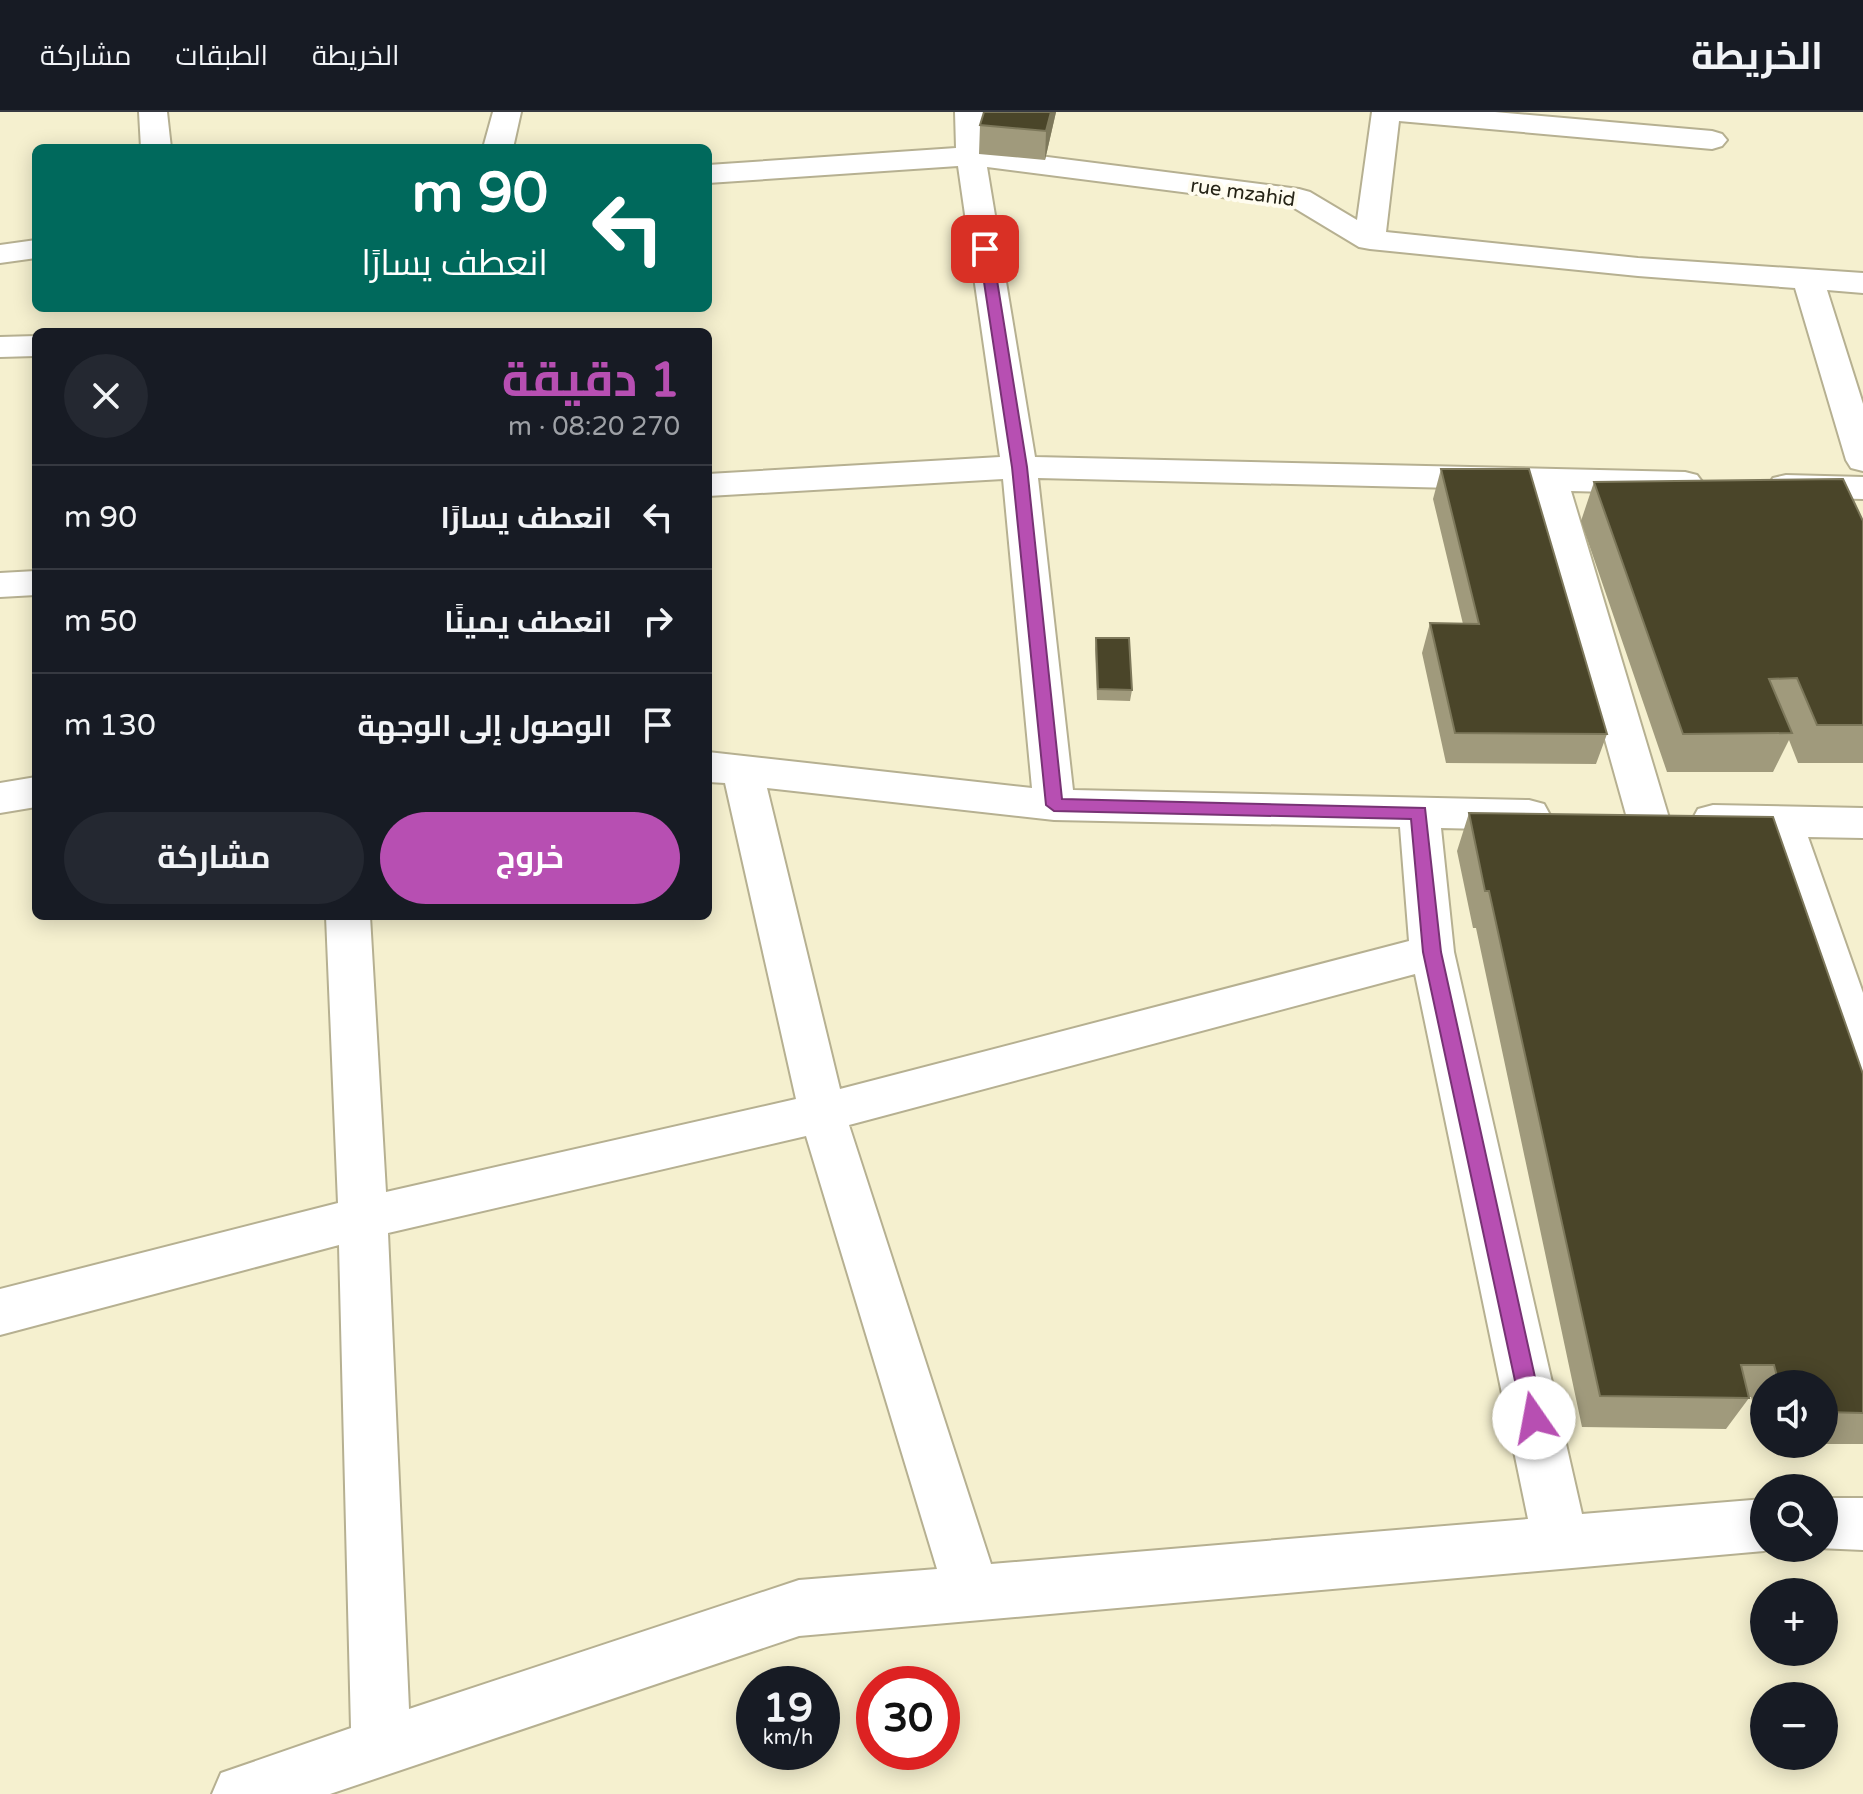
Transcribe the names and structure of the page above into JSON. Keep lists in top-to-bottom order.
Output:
{
  "streets": {
    "street": ["rue mzahid"]
  },
  "page": {
    "header": "الخريطة",
    "nav": ["الخريطة", "الطبقات", "مشاركة"],
    "turn": ["90 m", "انعطف يسارًا"],
    "heading": ["1 دقيقة", "270 m · 08:20"],
    "list": [
      {
        "name": "انعطف يسارًا",
        "value": "90 m"
      },
      {
        "name": "انعطف يمينًا",
        "value": "50 m"
      },
      {
        "name": "الوصول إلى الوجهة",
        "value": "130 m"
      }
    ],
    "buttons": ["خروج", "مشاركة"],
    "map_buttons": ["+", "−"],
    "speed": "19 km/h",
    "limit": "30"
  }
}
